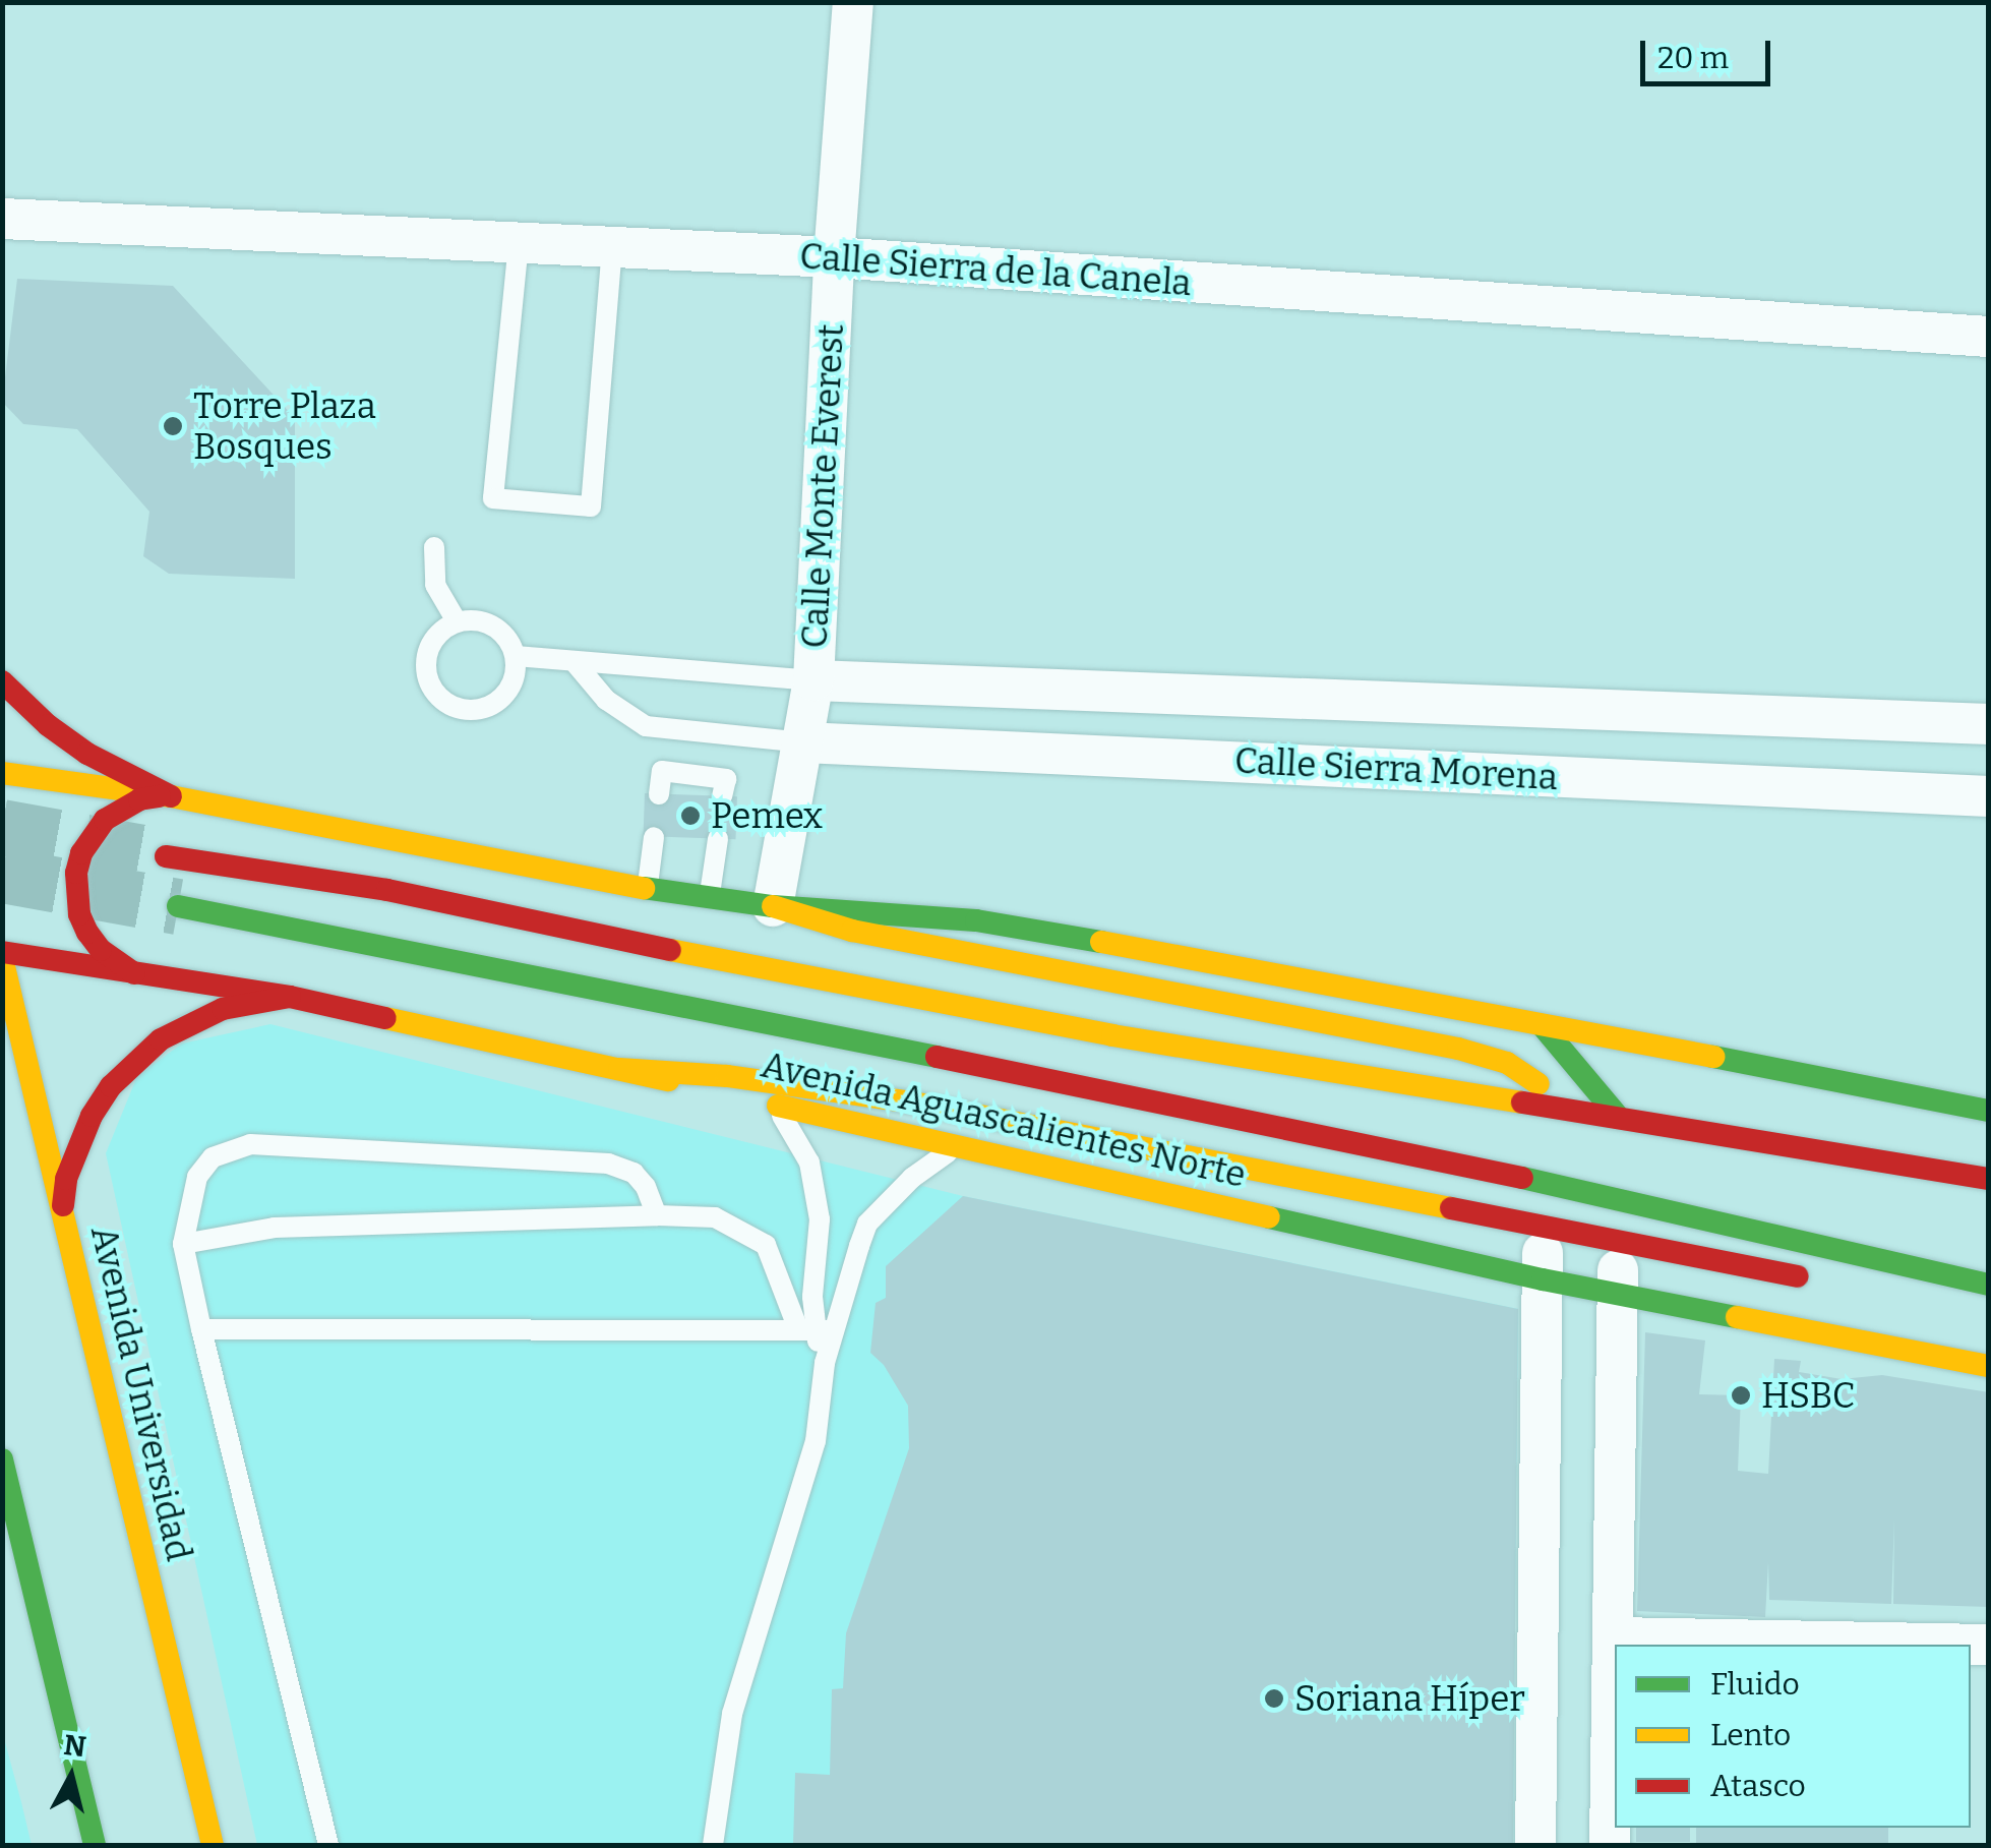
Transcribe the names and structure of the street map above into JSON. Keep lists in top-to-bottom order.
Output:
{
  "streets": {
    "main road": ["Avenida Aguascalientes Norte", "Avenida Universidad"],
    "street": ["Calle Sierra de la Canela", "Calle Monte Everest", "Calle Sierra Morena"]
  },
  "crossings": [
    ["Calle Sierra de la Canela", "Calle Monte Everest"],
    ["Calle Monte Everest", "Calle Sierra Morena"],
    ["Avenida Aguascalientes Norte", "Avenida Universidad"]
  ],
  "places": [
    "Torre Plaza Bosques",
    "Pemex",
    "HSBC",
    "Soriana Híper"
  ],
  "legend": ["Fluido", "Lento", "Atasco"],
  "scale_bar": "20 m",
  "north": "top"
}
